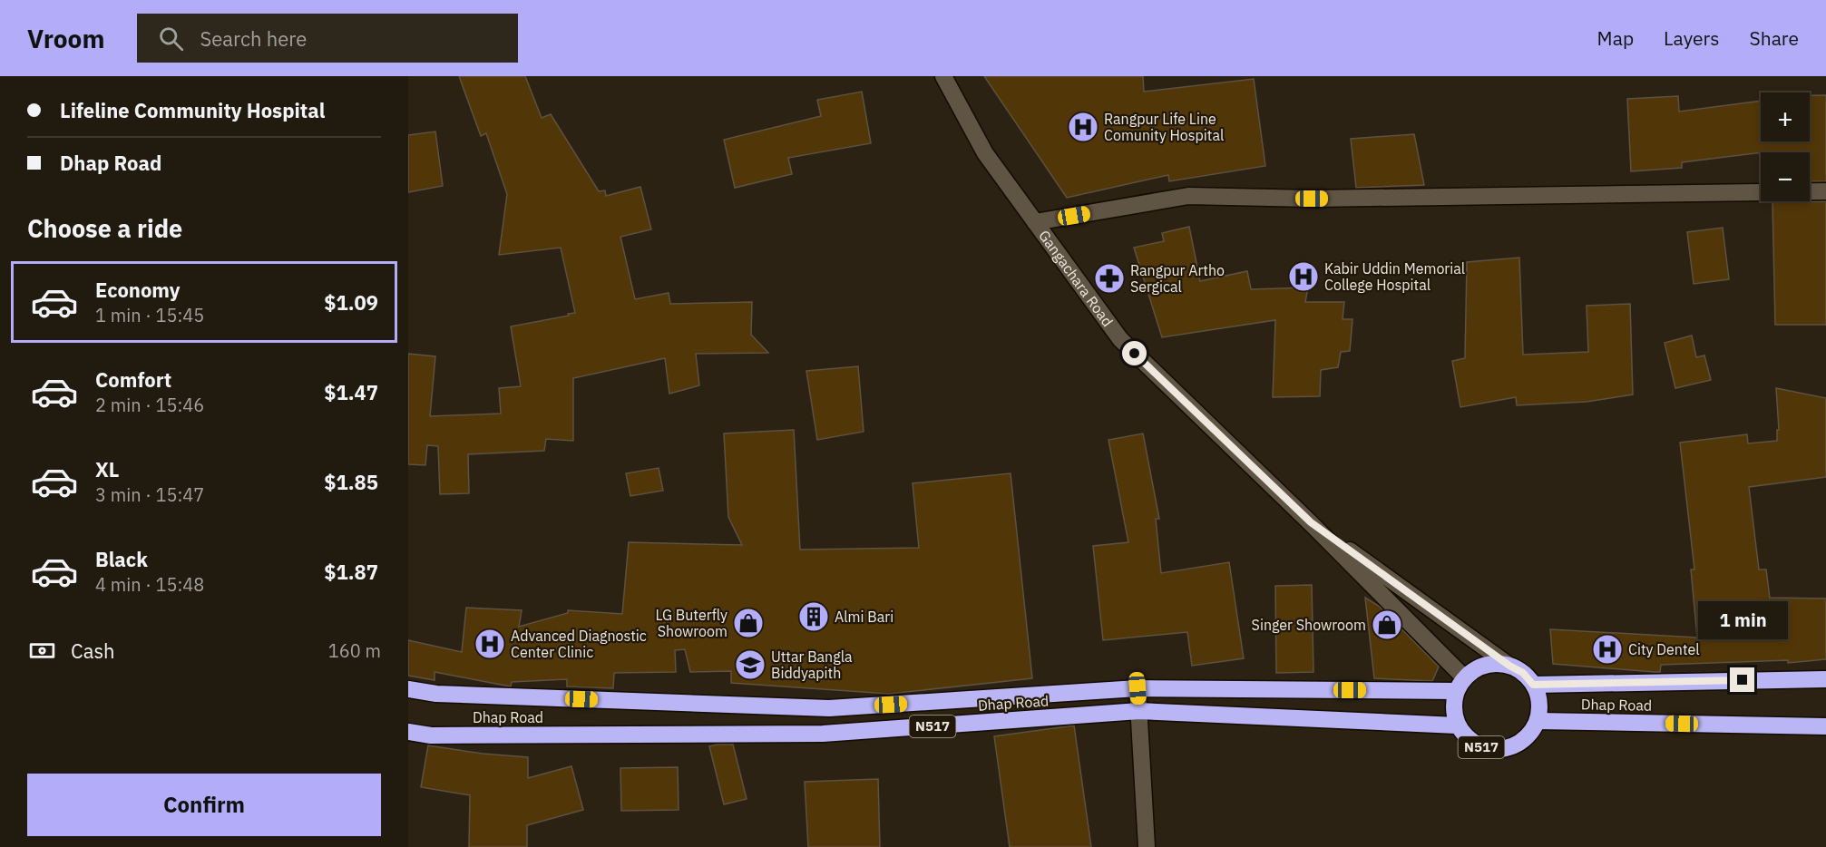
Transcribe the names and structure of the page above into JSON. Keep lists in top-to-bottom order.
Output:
{
  "streets": {
    "highway": ["Dhap Road", "N517"],
    "main road": ["Gangachara Road"]
  },
  "crossings": [
    ["Gangachara Road", "Dhap Road"],
    ["Gangachara Road", "N517"],
    ["Dhap Road", "N517"]
  ],
  "places": {
    "hospital": [
      "Rangpur Life Line Comunity Hospital",
      "Kabir Uddin Memorial College Hospital",
      "Advanced Diagnostic Center Clinic",
      "City Dentel"
    ],
    "pharmacy": ["Rangpur Artho Sergical"],
    "building": ["Almi Bari"],
    "shop": ["LG Buterfly Showroom", "Singer Showroom"],
    "school or university": ["Uttar Bangla Biddyapith"]
  },
  "page": {
    "header": "Vroom",
    "search": "Search here",
    "nav": ["Map", "Layers", "Share"],
    "banner": ["Lifeline Community Hospital", "Dhap Road"],
    "map_buttons": ["+", "−"],
    "heading": "Choose a ride",
    "list": [
      {
        "name": "Economy",
        "note": "1 min · 15:45",
        "value": "$1.09"
      },
      {
        "name": "Comfort",
        "note": "2 min · 15:46",
        "value": "$1.47"
      },
      {
        "name": "XL",
        "note": "3 min · 15:47",
        "value": "$1.85"
      },
      {
        "name": "Black",
        "note": "4 min · 15:48",
        "value": "$1.87"
      }
    ],
    "bubble": "1 min",
    "pay": ["Cash", "160 m"],
    "buttons": "Confirm"
  }
}
